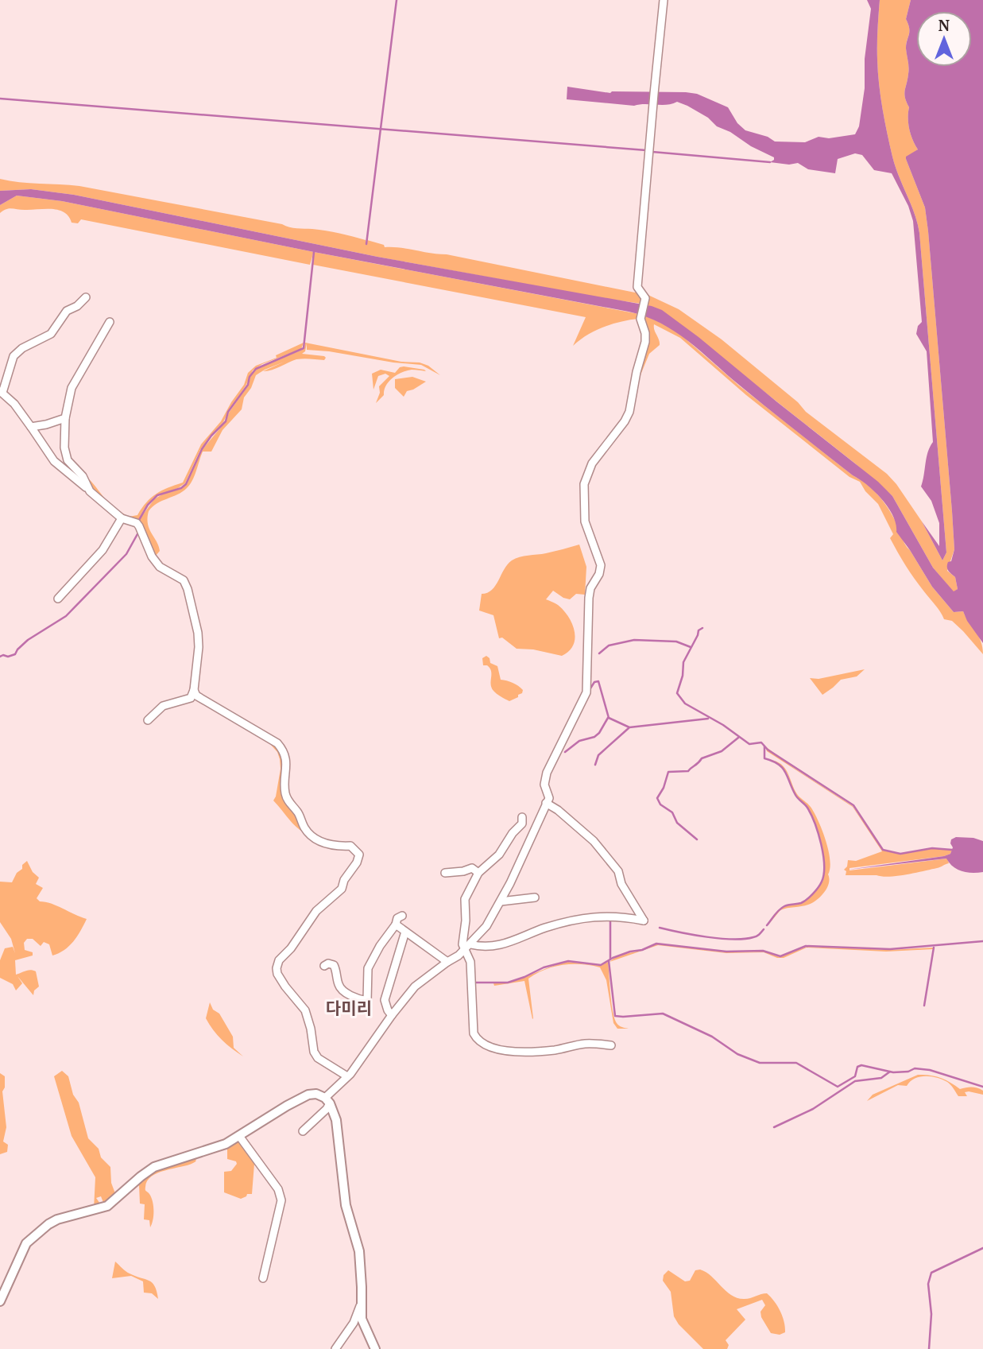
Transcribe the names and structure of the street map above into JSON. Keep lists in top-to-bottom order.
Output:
{
  "districts": ["다미리"],
  "north": "top"
}
